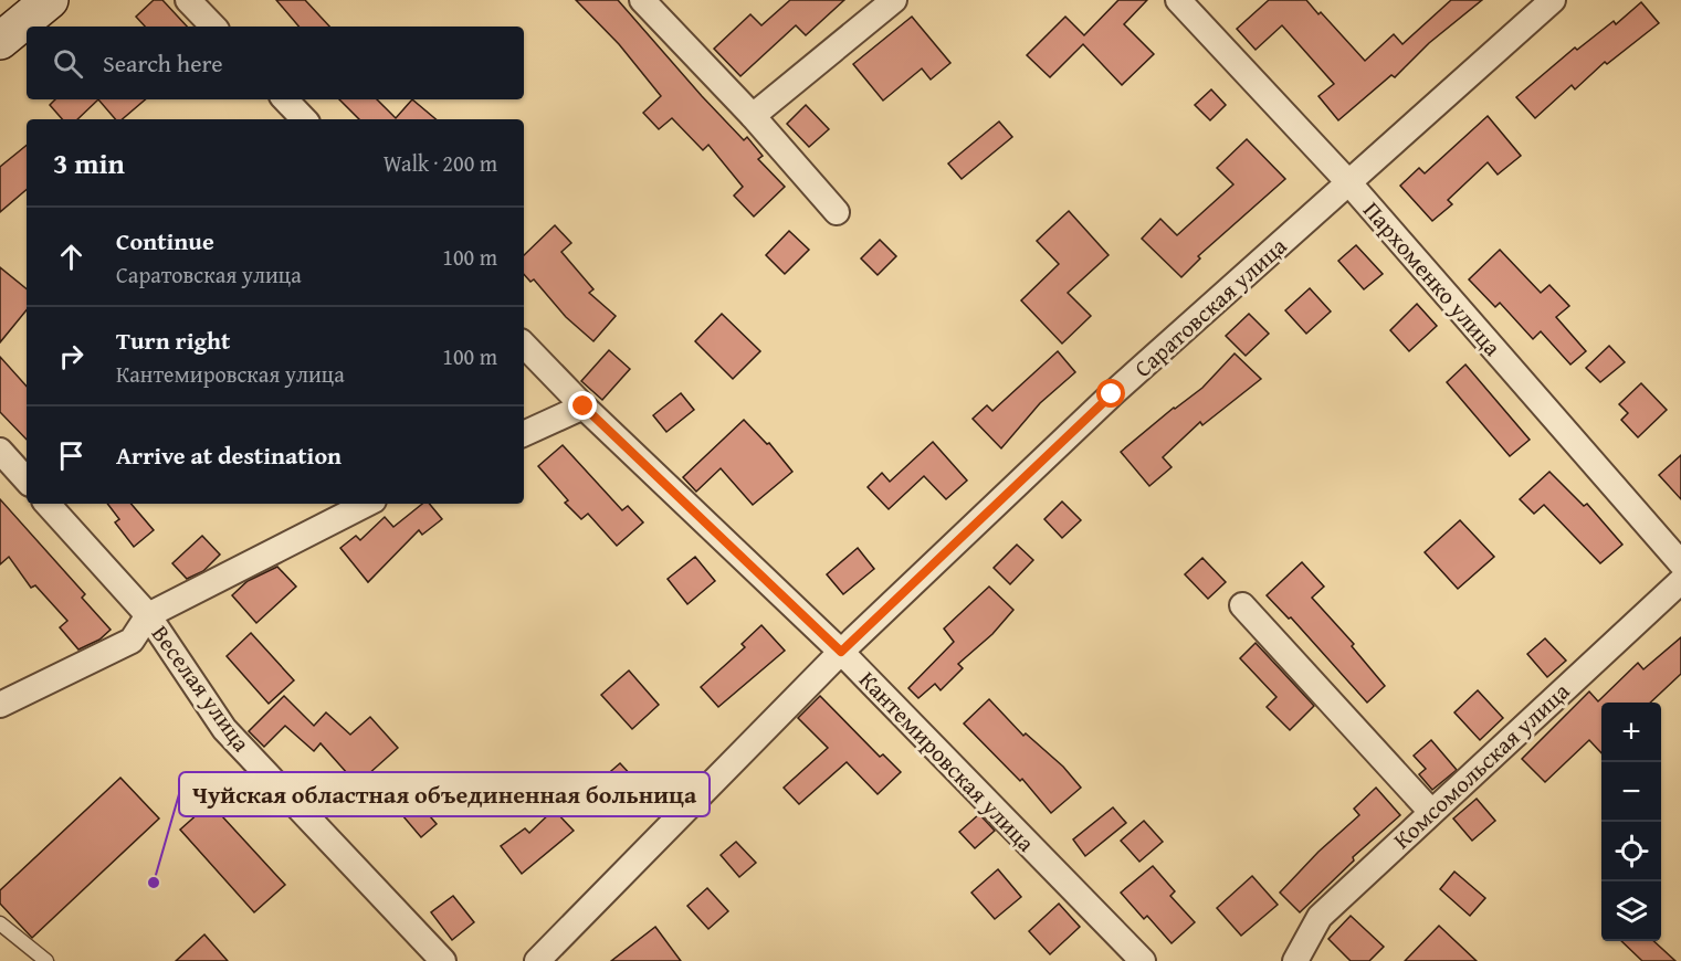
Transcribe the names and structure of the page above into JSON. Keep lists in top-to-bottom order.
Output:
{
  "streets": {
    "street": [
      "Пархоменко улица",
      "Саратовская улица",
      "Веселая улица",
      "Кантемировская улица",
      "Комсомольская улица"
    ]
  },
  "crossings": [
    ["Пархоменко улица", "Саратовская улица"],
    ["Саратовская улица", "Кантемировская улица"]
  ],
  "places": ["Чуйская областная объединенная больница"],
  "page": {
    "search": "Search here",
    "heading": ["3 min", "Walk · 200 m"],
    "list": [
      ["Continue", "Саратовская улица", "100 m"],
      ["Turn right", "Кантемировская улица", "100 m"],
      "Arrive at destination"
    ],
    "map_buttons": ["+", "−"]
  }
}
